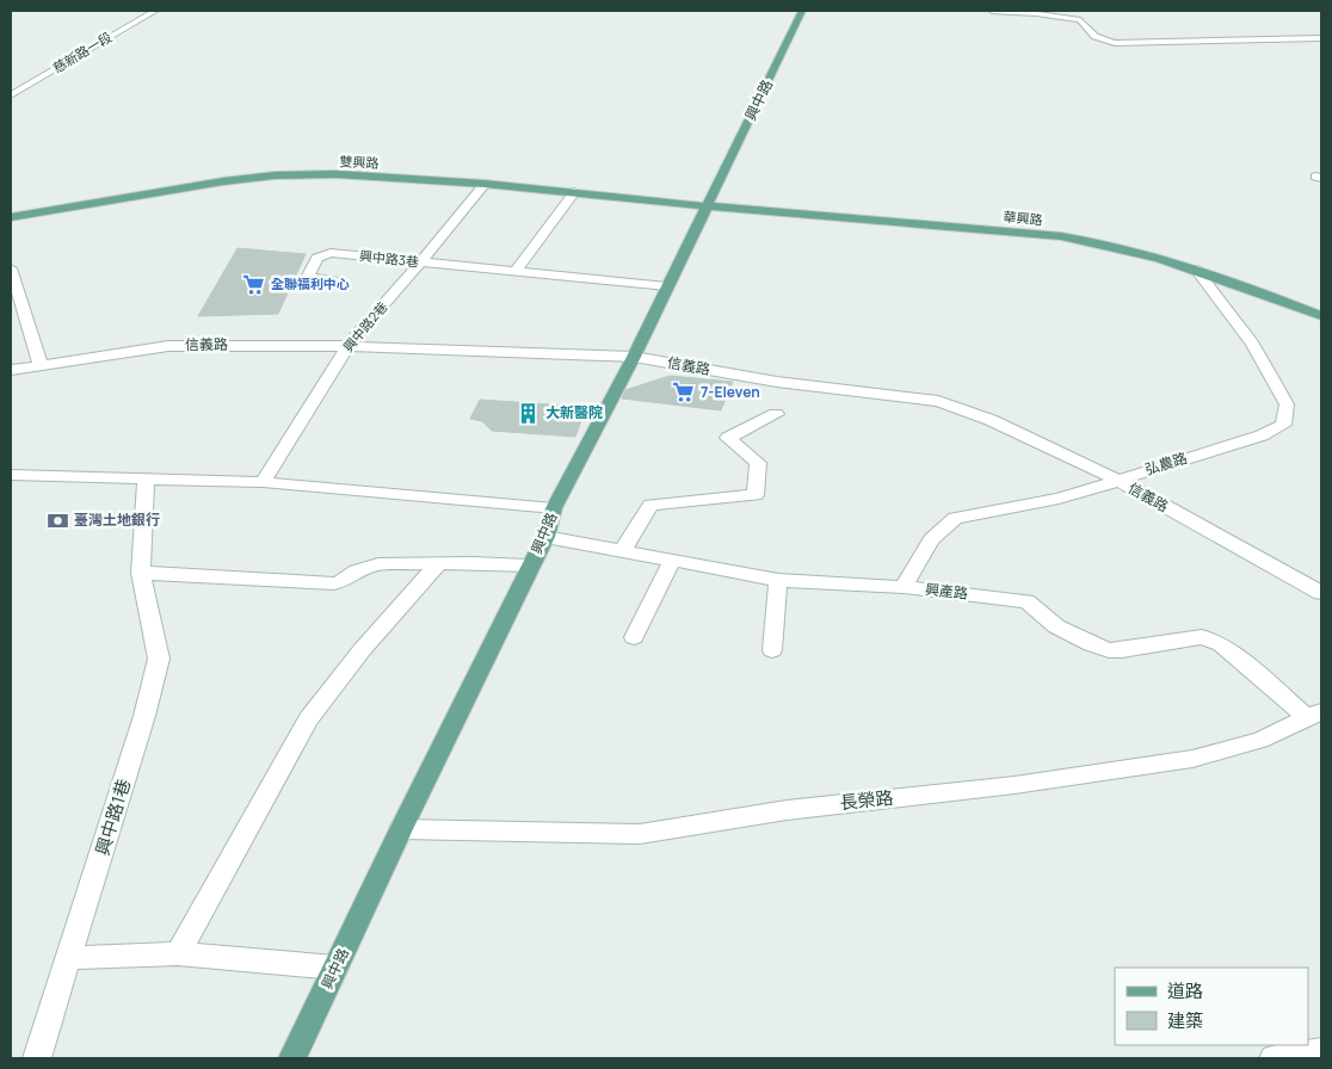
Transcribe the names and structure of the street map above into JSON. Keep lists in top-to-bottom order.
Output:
{
  "streets": {
    "main road": ["興中路", "雙興路", "華興路"],
    "street": [
      "慈新路一段",
      "興中路3巷",
      "興中路2巷",
      "信義路",
      "弘農路",
      "興產路",
      "長榮路",
      "興中路1巷"
    ]
  },
  "crossings": [
    ["興中路", "雙興路"],
    ["興中路", "華興路"],
    ["興中路", "興中路3巷"],
    ["興中路", "信義路"],
    ["興中路", "興產路"],
    ["興中路", "長榮路"],
    ["雙興路", "華興路"],
    ["雙興路", "興中路2巷"],
    ["華興路", "弘農路"],
    ["興中路3巷", "興中路2巷"],
    ["興中路2巷", "信義路"],
    ["信義路", "弘農路"],
    ["弘農路", "興產路"],
    ["興產路", "長榮路"]
  ],
  "places": {
    "supermarket": ["全聯福利中心", "7-Eleven"],
    "building": ["大新醫院"],
    "bank": ["臺灣土地銀行"]
  },
  "legend": ["道路", "建築"]
}
